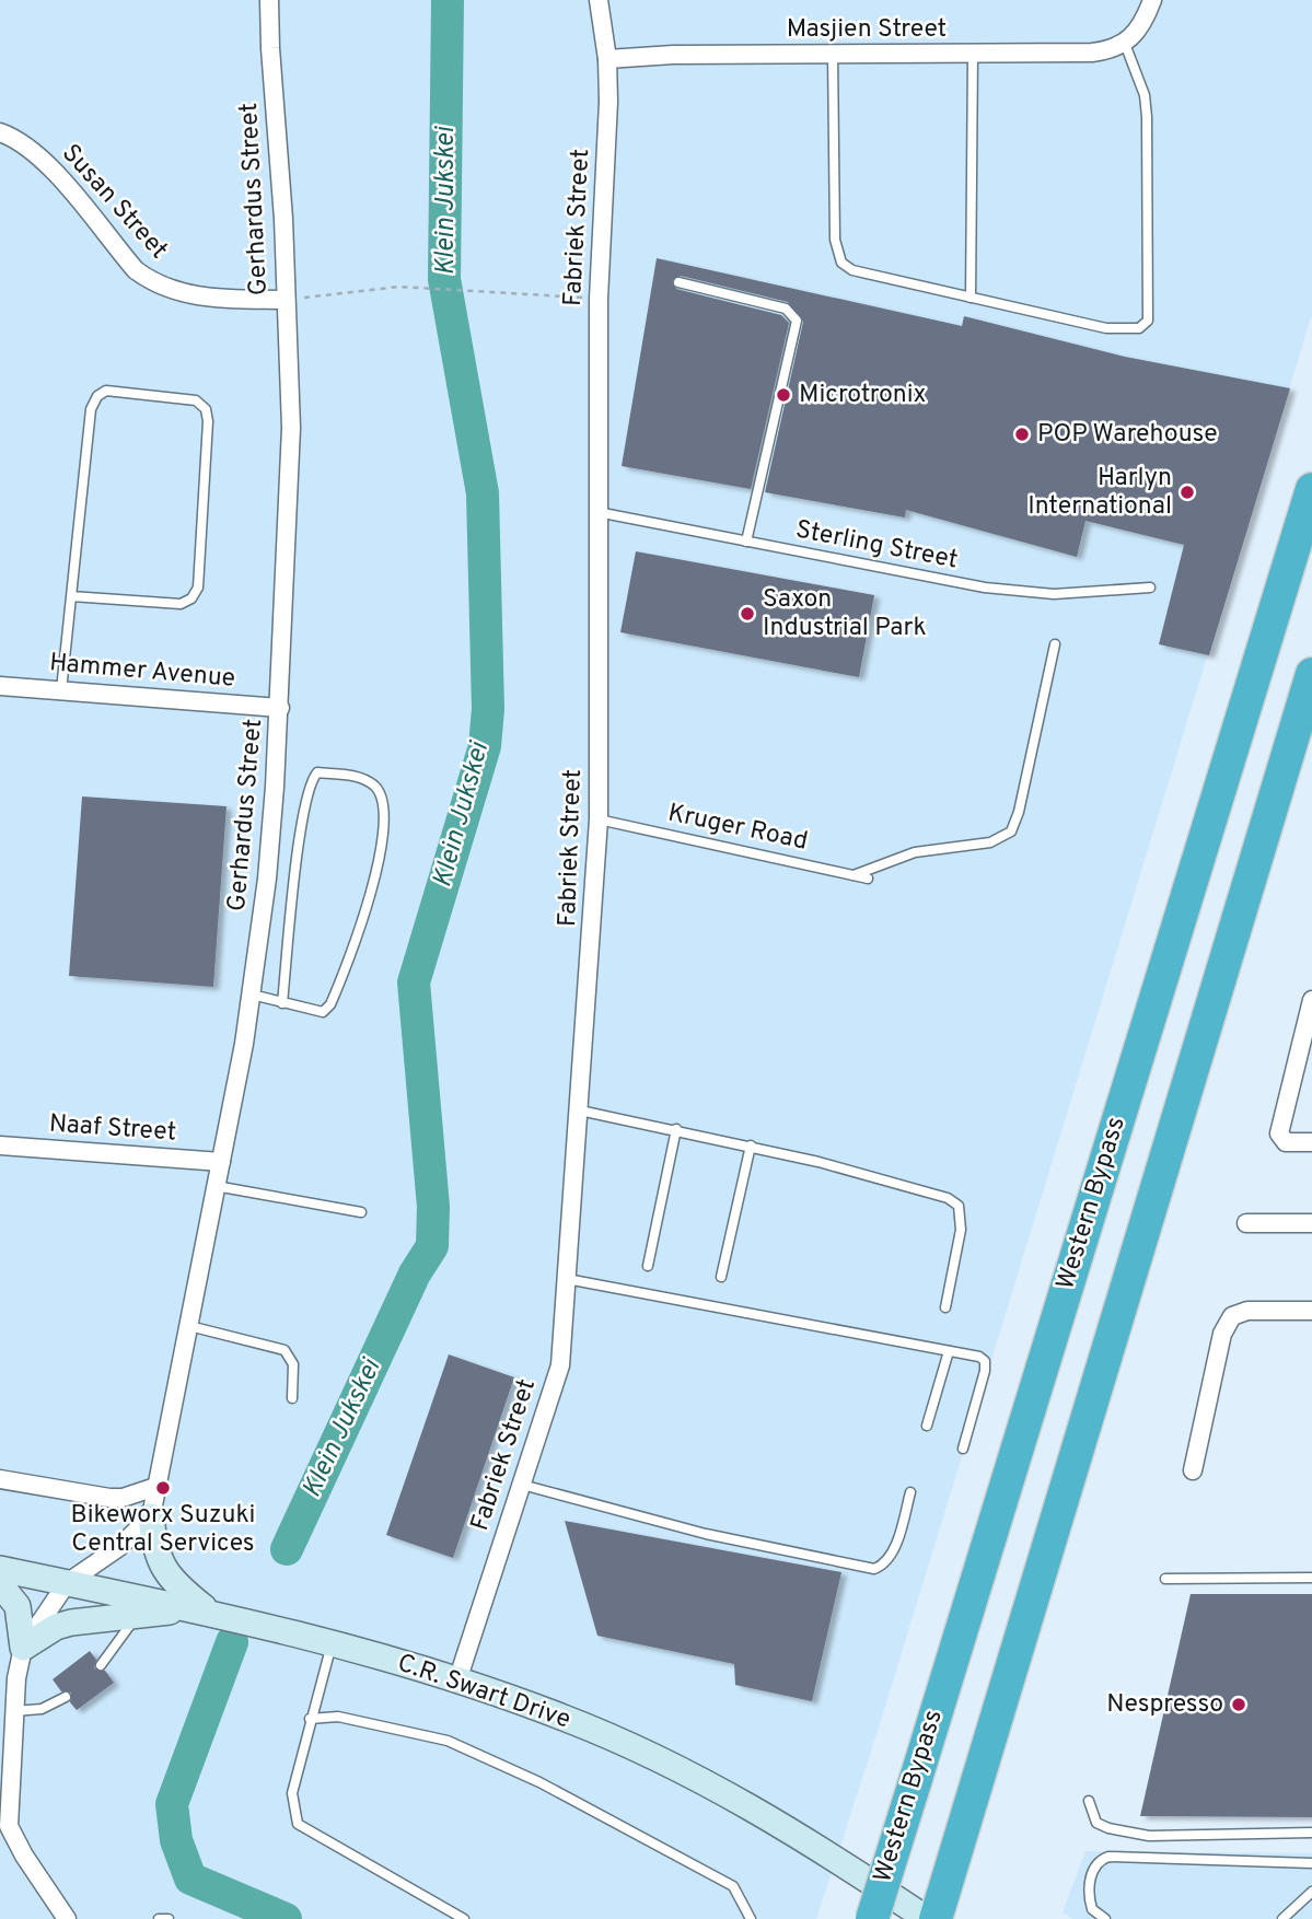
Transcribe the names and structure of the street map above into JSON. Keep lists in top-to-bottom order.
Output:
{
  "streets": {
    "highway": ["Western Bypass"],
    "street": [
      "Masjien Street",
      "Gerhardus Street",
      "Susan Street",
      "Fabriek Street",
      "Hammer Avenue",
      "Naaf Street",
      "C.R. Swart Drive"
    ],
    "lane": ["Sterling Street", "Kruger Road"]
  },
  "crossings": [
    ["Masjien Street", "Fabriek Street"],
    ["Gerhardus Street", "Susan Street"],
    ["Gerhardus Street", "Hammer Avenue"],
    ["Gerhardus Street", "Naaf Street"],
    ["Fabriek Street", "Sterling Street"],
    ["Fabriek Street", "Kruger Road"],
    ["Fabriek Street", "C.R. Swart Drive"]
  ],
  "water": ["Klein Jukskei"],
  "places": [
    "Microtronix",
    "POP Warehouse",
    "Harlyn International",
    "Saxon Industrial Park",
    "Bikeworx Suzuki Central Services",
    "Nespresso"
  ]
}
